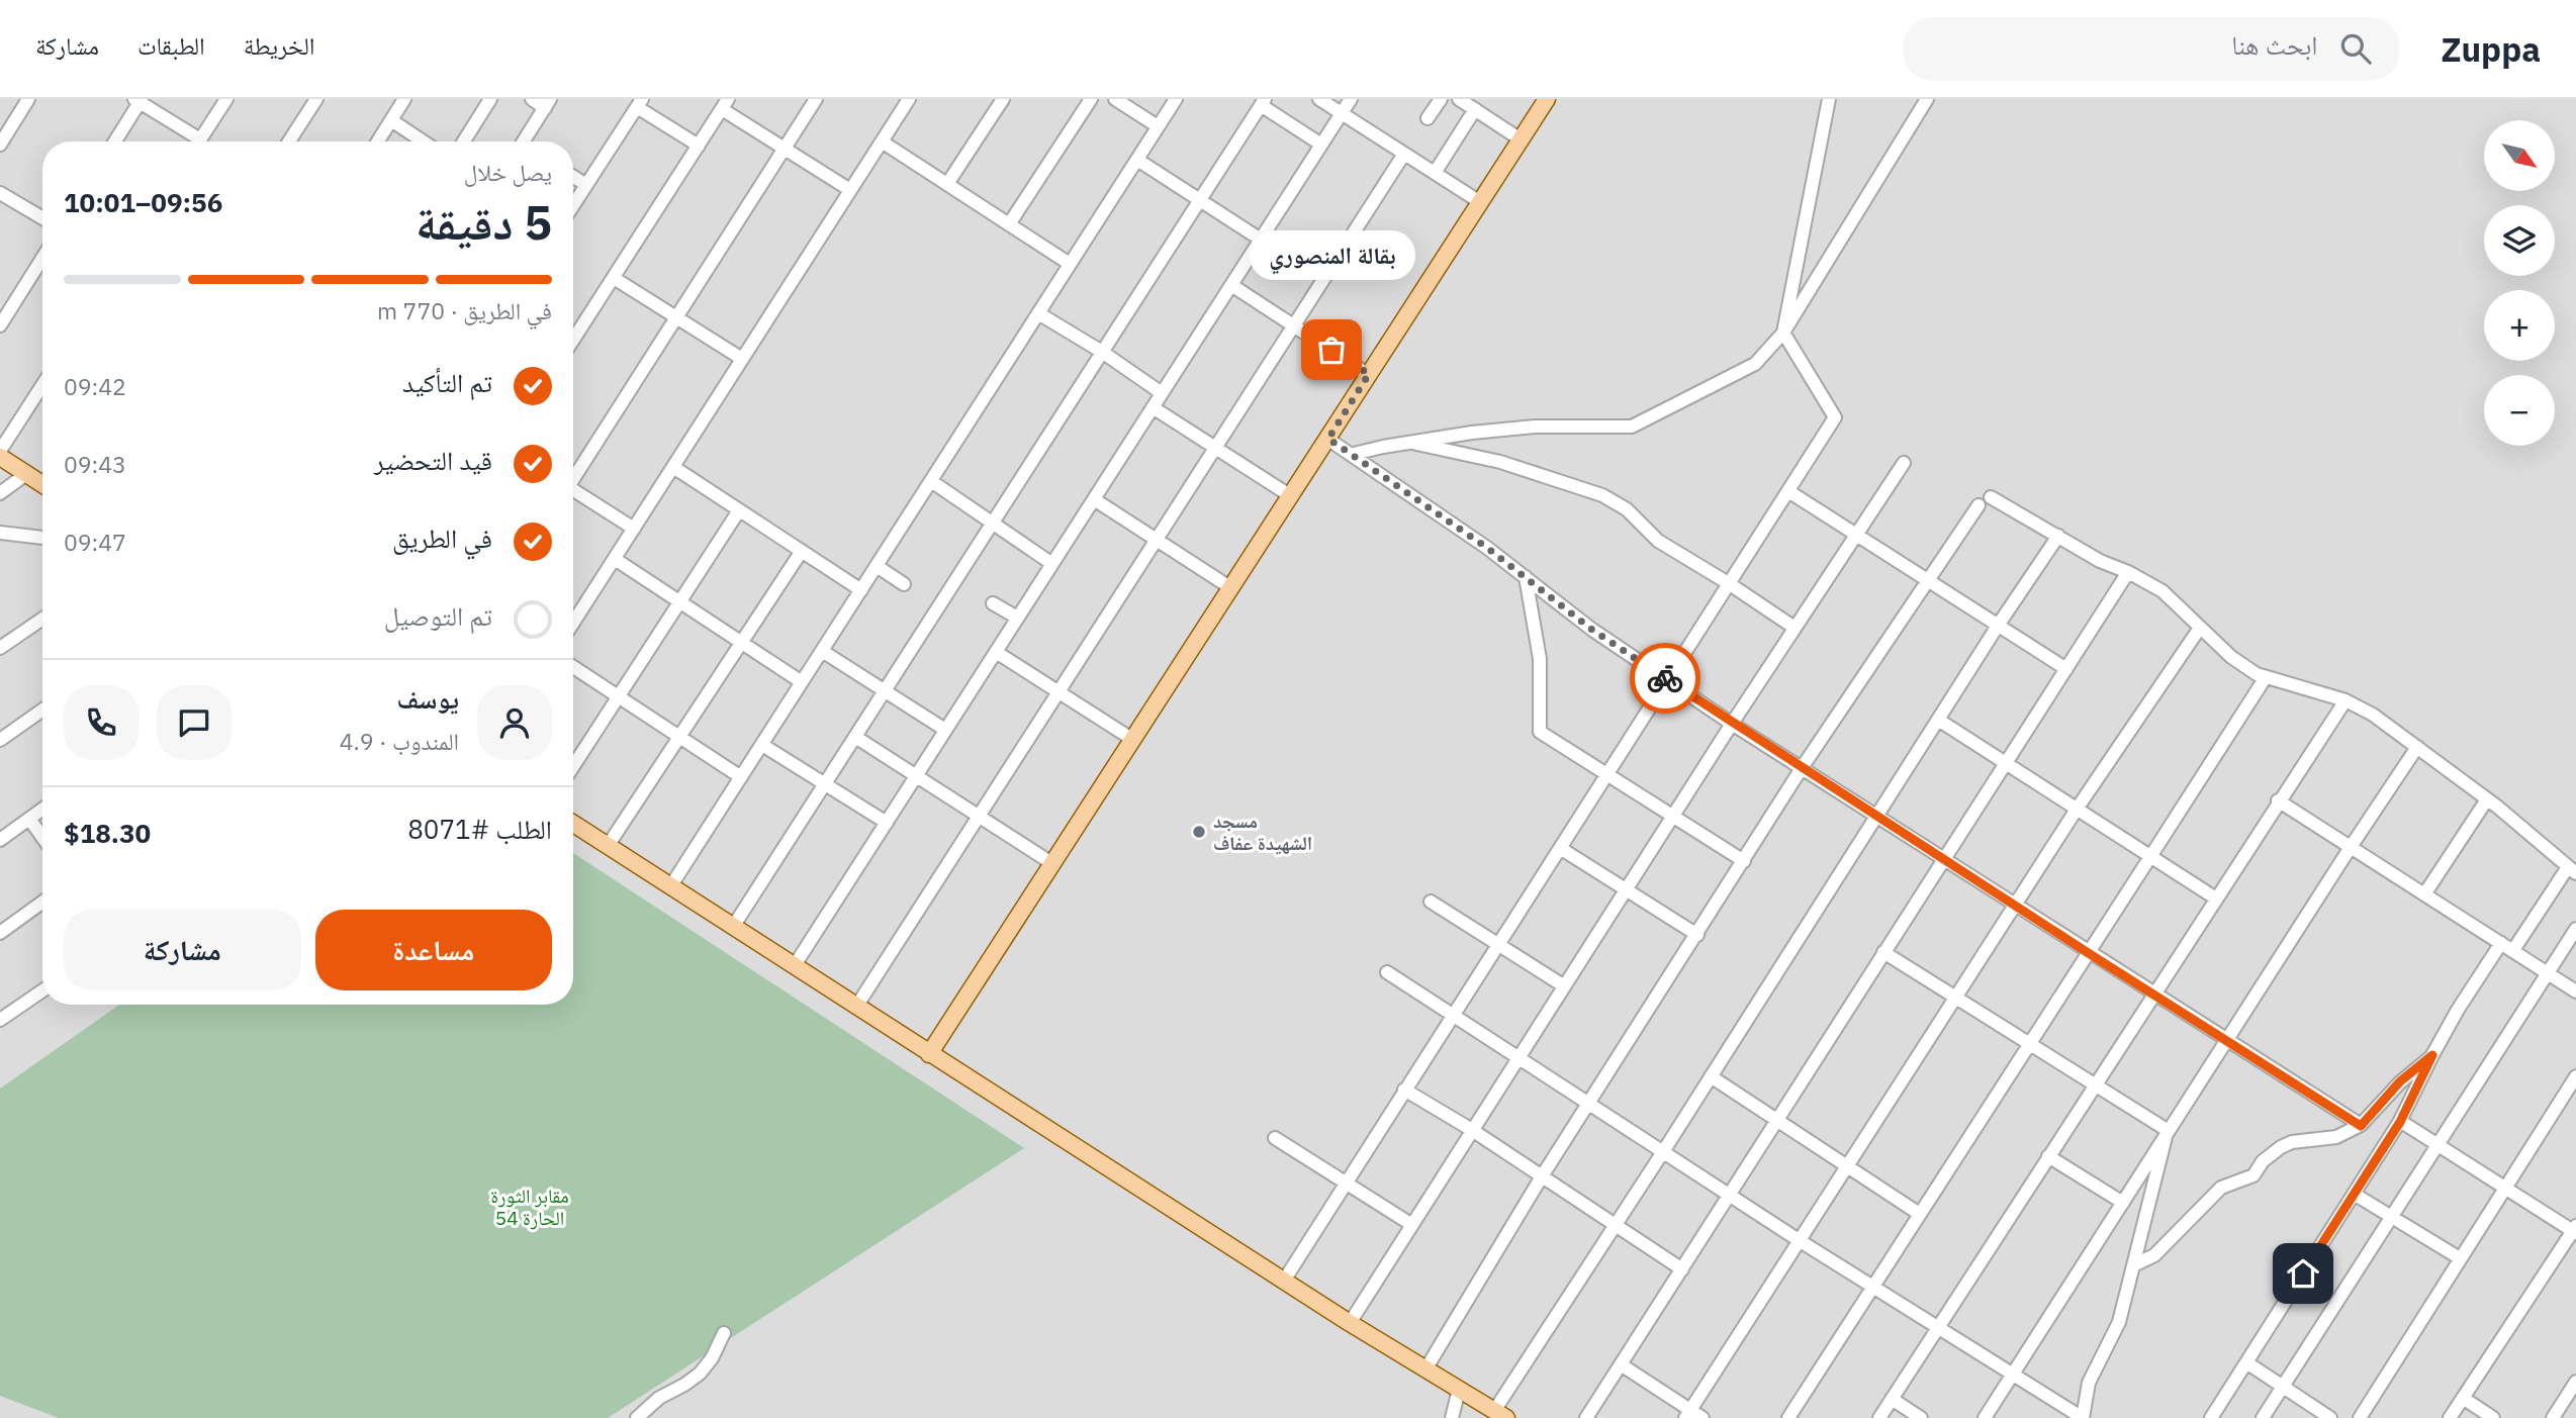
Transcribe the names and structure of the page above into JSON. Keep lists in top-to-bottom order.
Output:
{
  "parks": ["مقابر الثورة الحارة 54"],
  "places": ["بقالة المنصوري", "مسجد الشهيدة عفاف"],
  "north": "bottom right",
  "page": {
    "header": "Zuppa",
    "search": "ابحث هنا",
    "nav": ["الخريطة", "الطبقات", "مشاركة"],
    "map_buttons": ["+", "−"],
    "heading": ["5 دقيقة", "يصل خلال", "09:56–10:01"],
    "panel": [
      "يوسف",
      "المندوب · 4.9",
      "الطلب #8071",
      "$18.30"
    ],
    "bubble": "بقالة المنصوري",
    "bar": "في الطريق · 770 m",
    "list": [
      ["تم التأكيد", "09:42"],
      ["قيد التحضير", "09:43"],
      ["في الطريق", "09:47"],
      "تم التوصيل"
    ],
    "buttons": ["مساعدة", "مشاركة"]
  }
}
